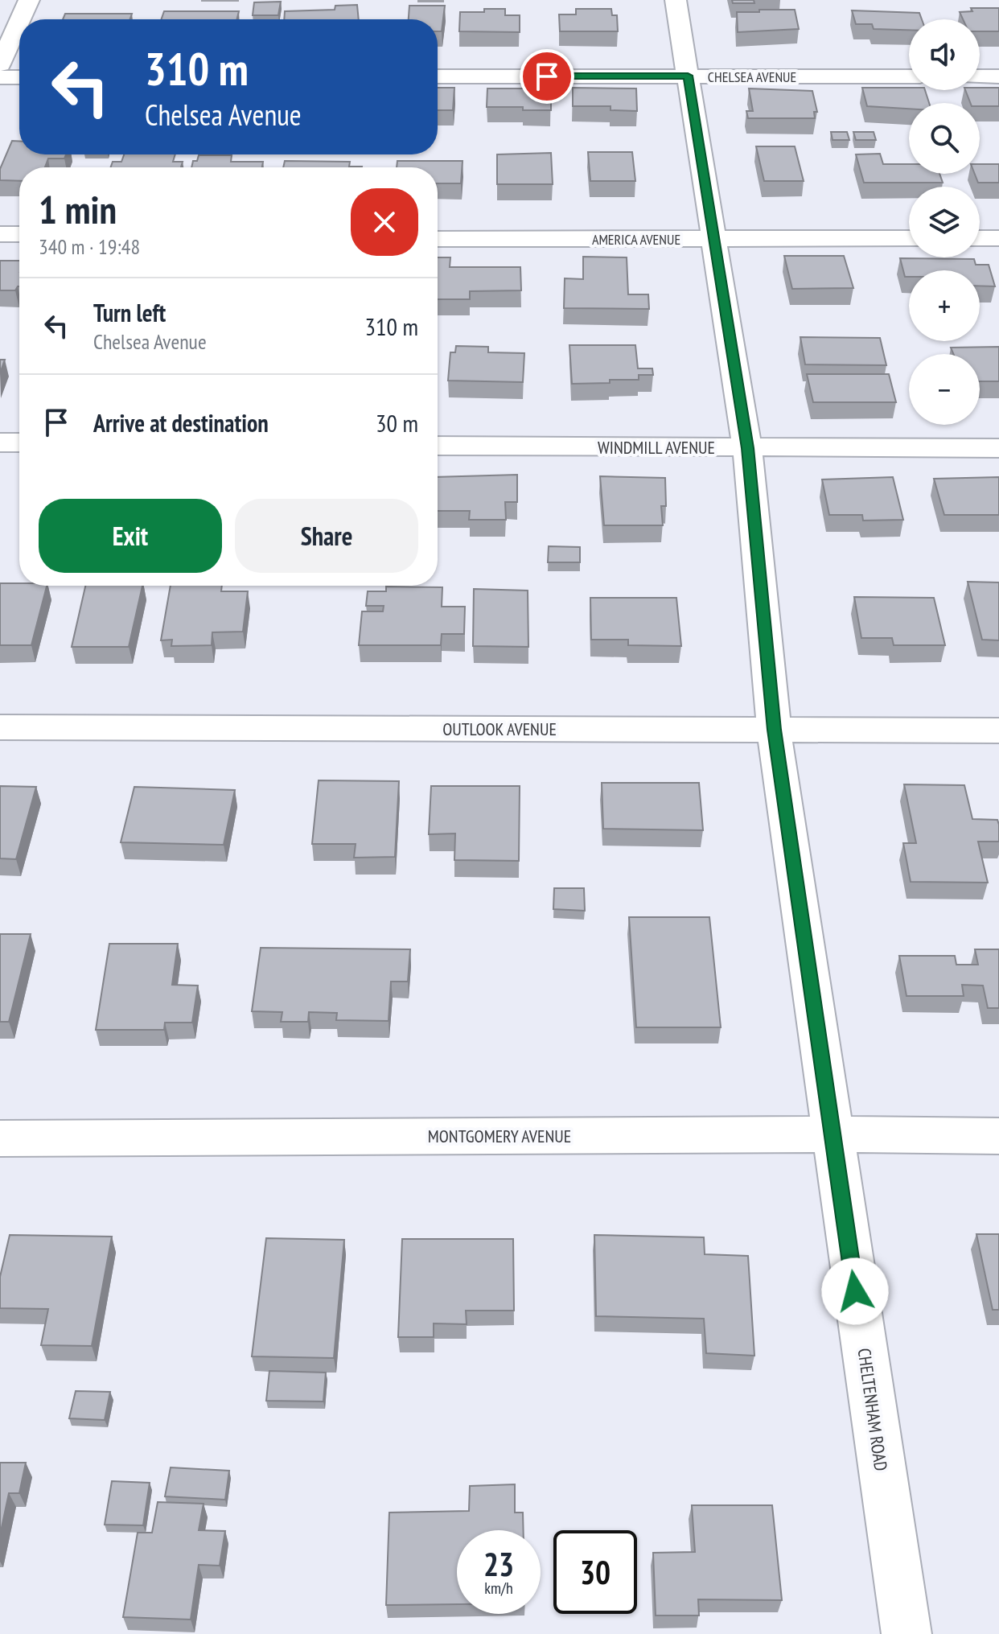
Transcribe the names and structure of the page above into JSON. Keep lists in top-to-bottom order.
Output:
{
  "streets": {
    "street": [
      "CHELSEA AVENUE",
      "AMERICA AVENUE",
      "WINDMILL AVENUE",
      "OUTLOOK AVENUE",
      "MONTGOMERY AVENUE",
      "CHELTENHAM ROAD"
    ]
  },
  "crossings": [
    ["CHELSEA AVENUE", "CHELTENHAM ROAD"],
    ["AMERICA AVENUE", "CHELTENHAM ROAD"],
    ["WINDMILL AVENUE", "CHELTENHAM ROAD"],
    ["OUTLOOK AVENUE", "CHELTENHAM ROAD"],
    ["MONTGOMERY AVENUE", "CHELTENHAM ROAD"]
  ],
  "page": {
    "map_buttons": ["+", "−"],
    "turn": ["310 m", "Chelsea Avenue"],
    "heading": ["1 min", "340 m · 19:48"],
    "list": [
      {
        "name": "Turn left",
        "note": "Chelsea Avenue",
        "value": "310 m"
      },
      {
        "name": "Arrive at destination",
        "value": "30 m"
      }
    ],
    "buttons": ["Exit", "Share"],
    "speed": "23 km/h",
    "limit": "30"
  }
}
